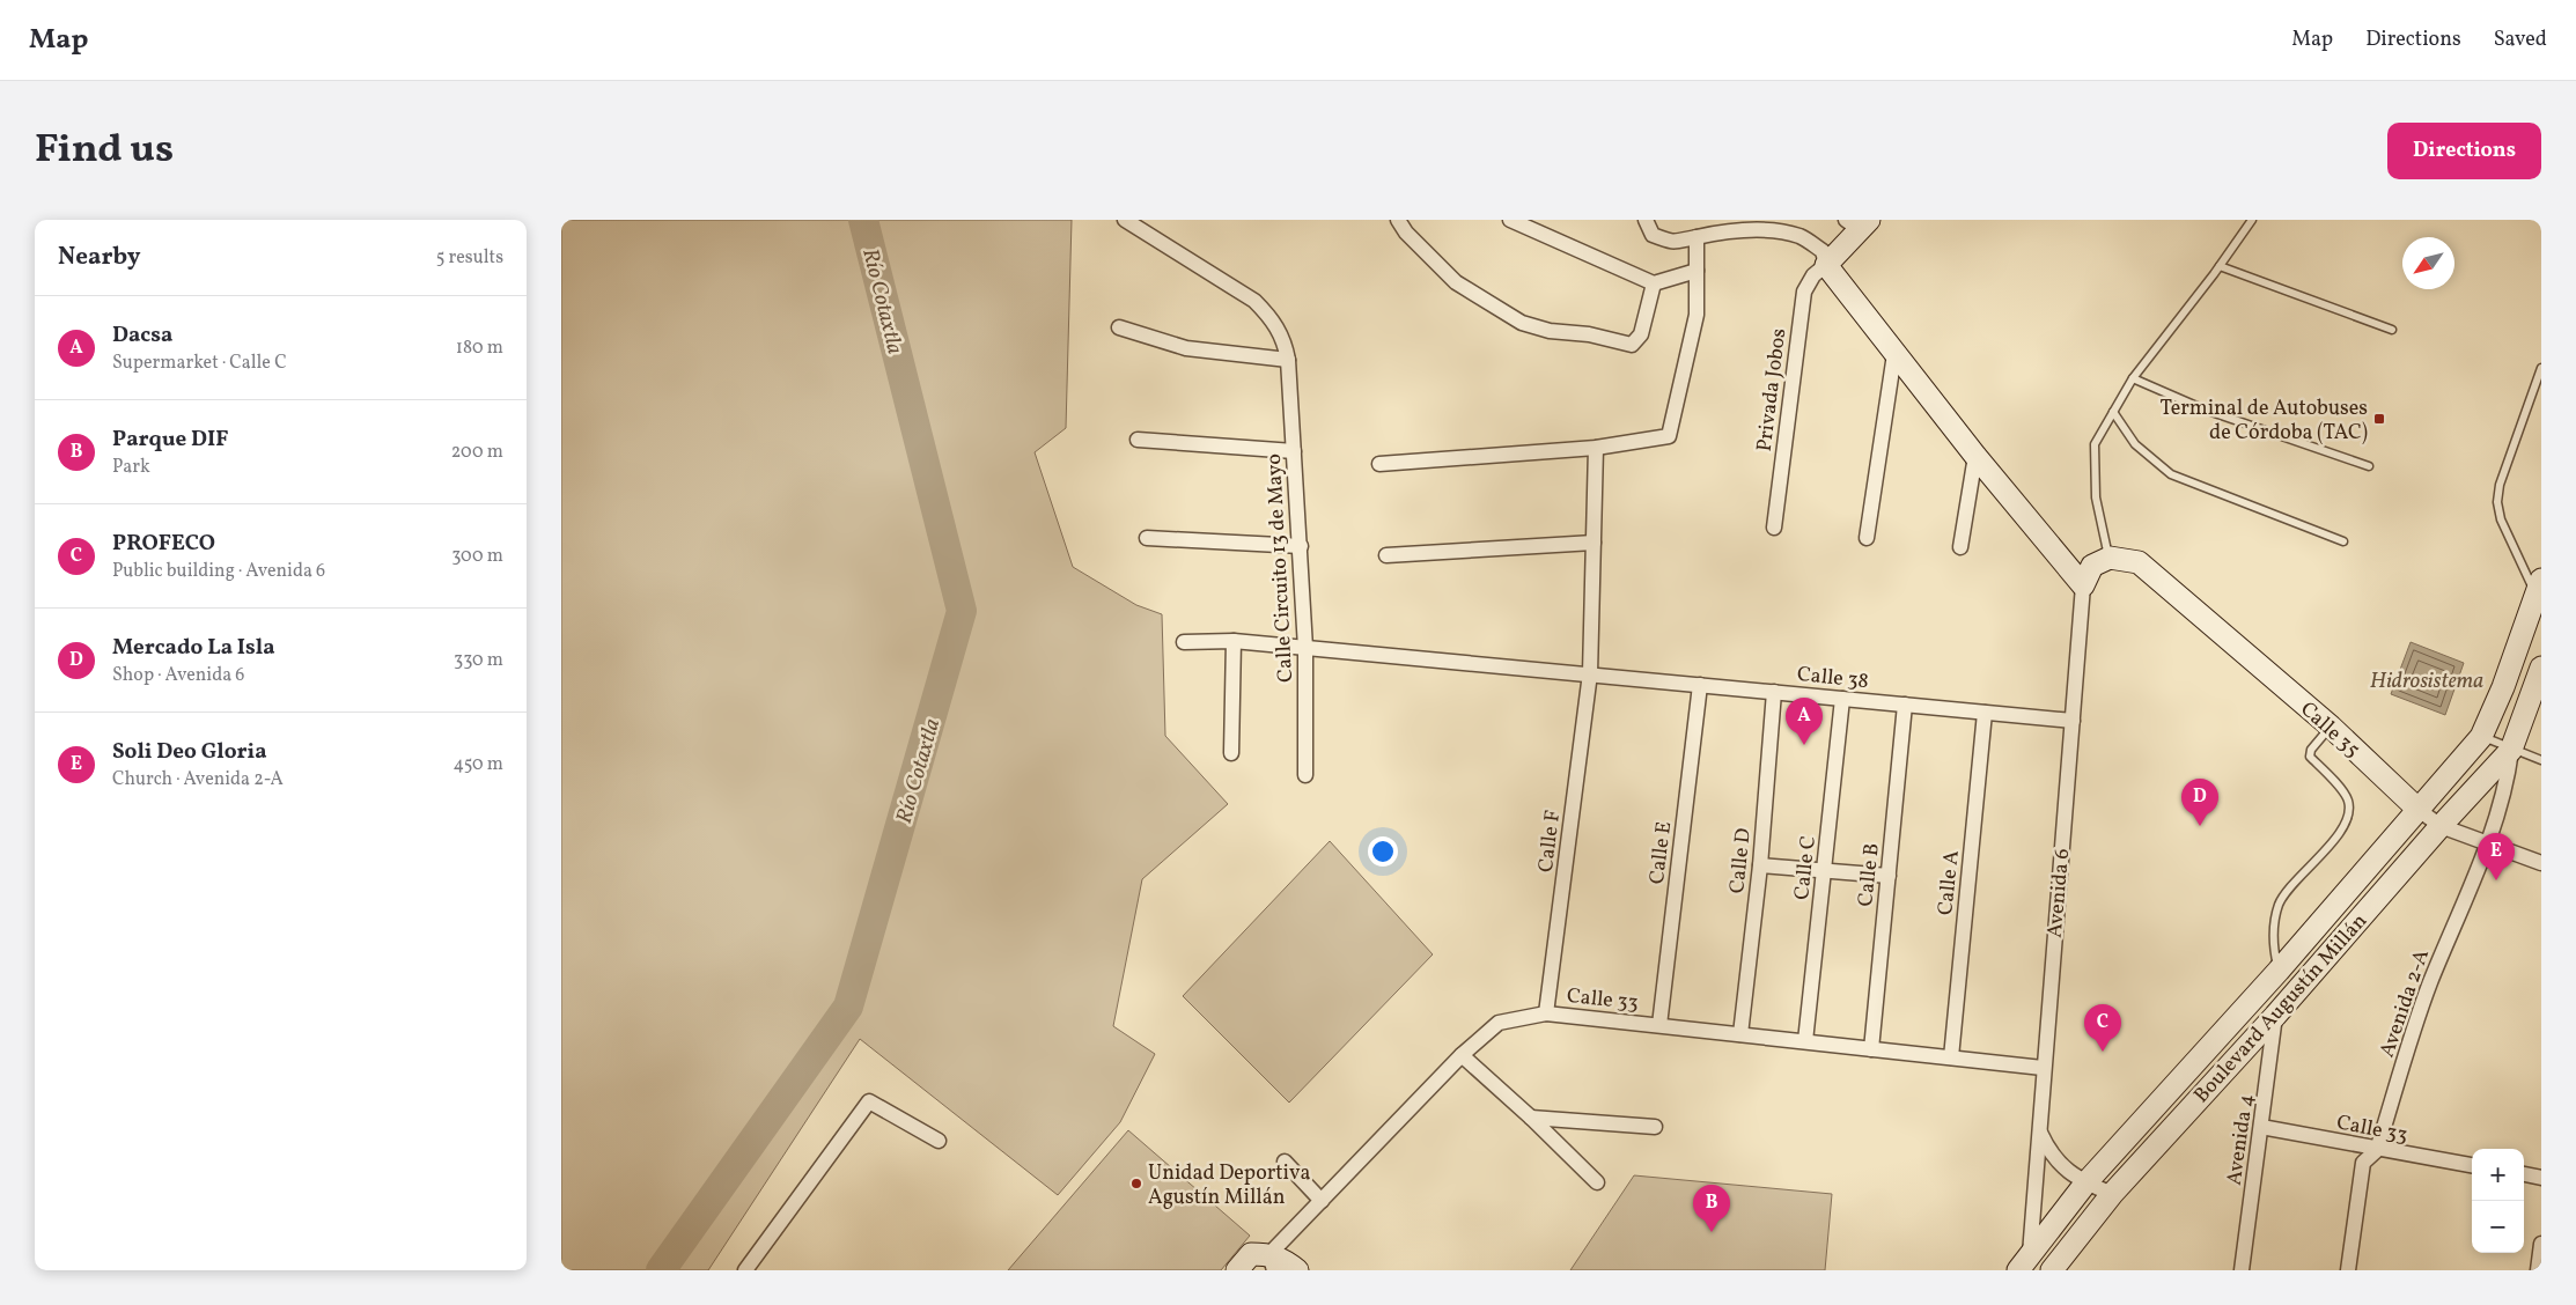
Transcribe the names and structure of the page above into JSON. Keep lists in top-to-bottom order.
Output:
{
  "streets": {
    "street": [
      "Privada Jobos",
      "Calle Circuito 13 de Mayo",
      "Calle 38",
      "Calle 35",
      "Calle F",
      "Calle E",
      "Calle D",
      "Calle C",
      "Calle B",
      "Calle A",
      "Avenida 6",
      "Calle 33",
      "Avenida 2-A",
      "Boulevard Augustín Millán",
      "Avenida 4"
    ]
  },
  "crossings": [
    ["Calle Circuito 13 de Mayo", "Calle 38"],
    ["Calle 38", "Calle F"],
    ["Calle 38", "Calle E"],
    ["Calle 38", "Calle D"],
    ["Calle 38", "Calle C"],
    ["Calle 38", "Calle B"],
    ["Calle 38", "Calle A"],
    ["Calle 38", "Avenida 6"],
    ["Calle 35", "Avenida 2-A"],
    ["Calle 35", "Boulevard Augustín Millán"],
    ["Calle F", "Calle 33"],
    ["Calle E", "Calle 33"],
    ["Calle D", "Calle 33"],
    ["Calle C", "Calle 33"],
    ["Calle B", "Calle 33"],
    ["Calle A", "Calle 33"],
    ["Avenida 6", "Calle 33"],
    ["Avenida 6", "Boulevard Augustín Millán"],
    ["Calle 33", "Avenida 2-A"],
    ["Calle 33", "Avenida 4"],
    ["Avenida 2-A", "Boulevard Augustín Millán"],
    ["Boulevard Augustín Millán", "Avenida 4"]
  ],
  "water": ["Río Cotaxtla", "Hidrosistema"],
  "places": {
    "transit": ["Terminal de Autobuses de Córdoba (TAC)"],
    "other": ["Unidad Deportiva Agustín Millán"]
  },
  "north": "bottom left",
  "page": {
    "header": "Map",
    "nav": ["Map", "Directions", "Saved"],
    "title": "Find us",
    "buttons": "Directions",
    "heading": ["Nearby", "5 results"],
    "list": [
      {
        "mark": "A",
        "name": "Dacsa",
        "note": "Supermarket · Calle C",
        "value": "180 m"
      },
      {
        "mark": "B",
        "name": "Parque DIF",
        "note": "Park",
        "value": "200 m"
      },
      {
        "mark": "C",
        "name": "PROFECO",
        "note": "Public building · Avenida 6",
        "value": "300 m"
      },
      {
        "mark": "D",
        "name": "Mercado La Isla",
        "note": "Shop · Avenida 6",
        "value": "330 m"
      },
      {
        "mark": "E",
        "name": "Soli Deo Gloria",
        "note": "Church · Avenida 2-A",
        "value": "450 m"
      }
    ],
    "pins": [
      "A",
      "D",
      "E",
      "C",
      "B"
    ],
    "map_buttons": ["+", "−"]
  }
}
